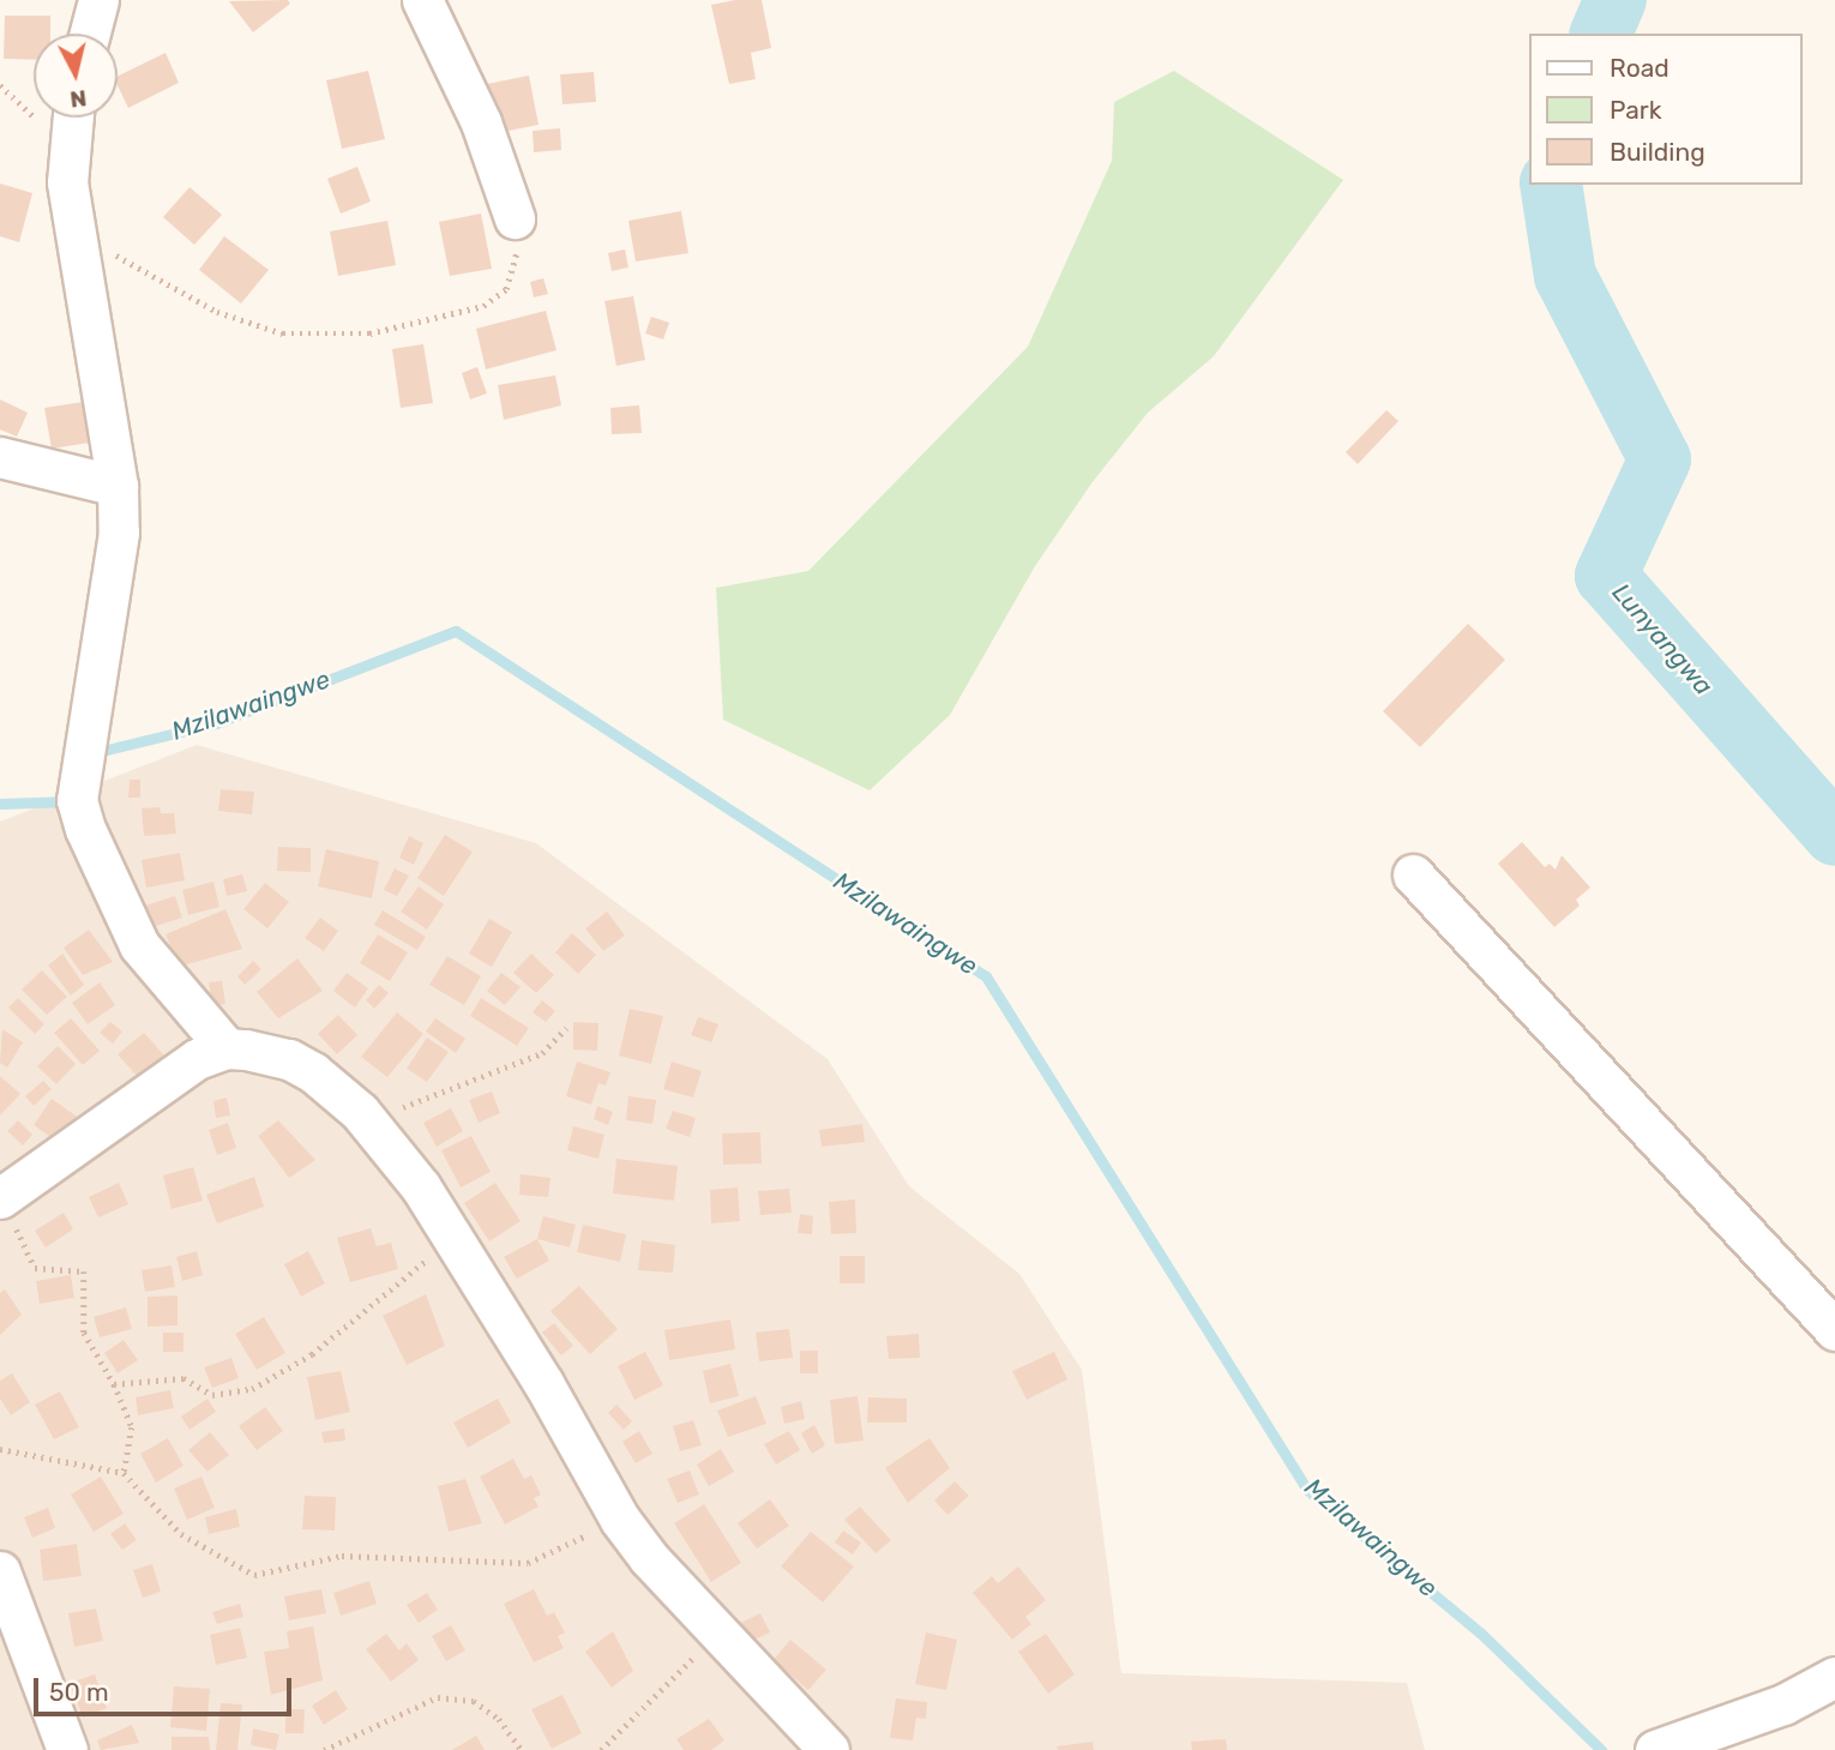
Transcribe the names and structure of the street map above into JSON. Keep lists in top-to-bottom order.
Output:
{
  "water": ["Lunyangwa", "Mzilawaingwe"],
  "legend": ["Road", "Park", "Building"],
  "scale_bar": "50 m",
  "north": "bottom"
}
